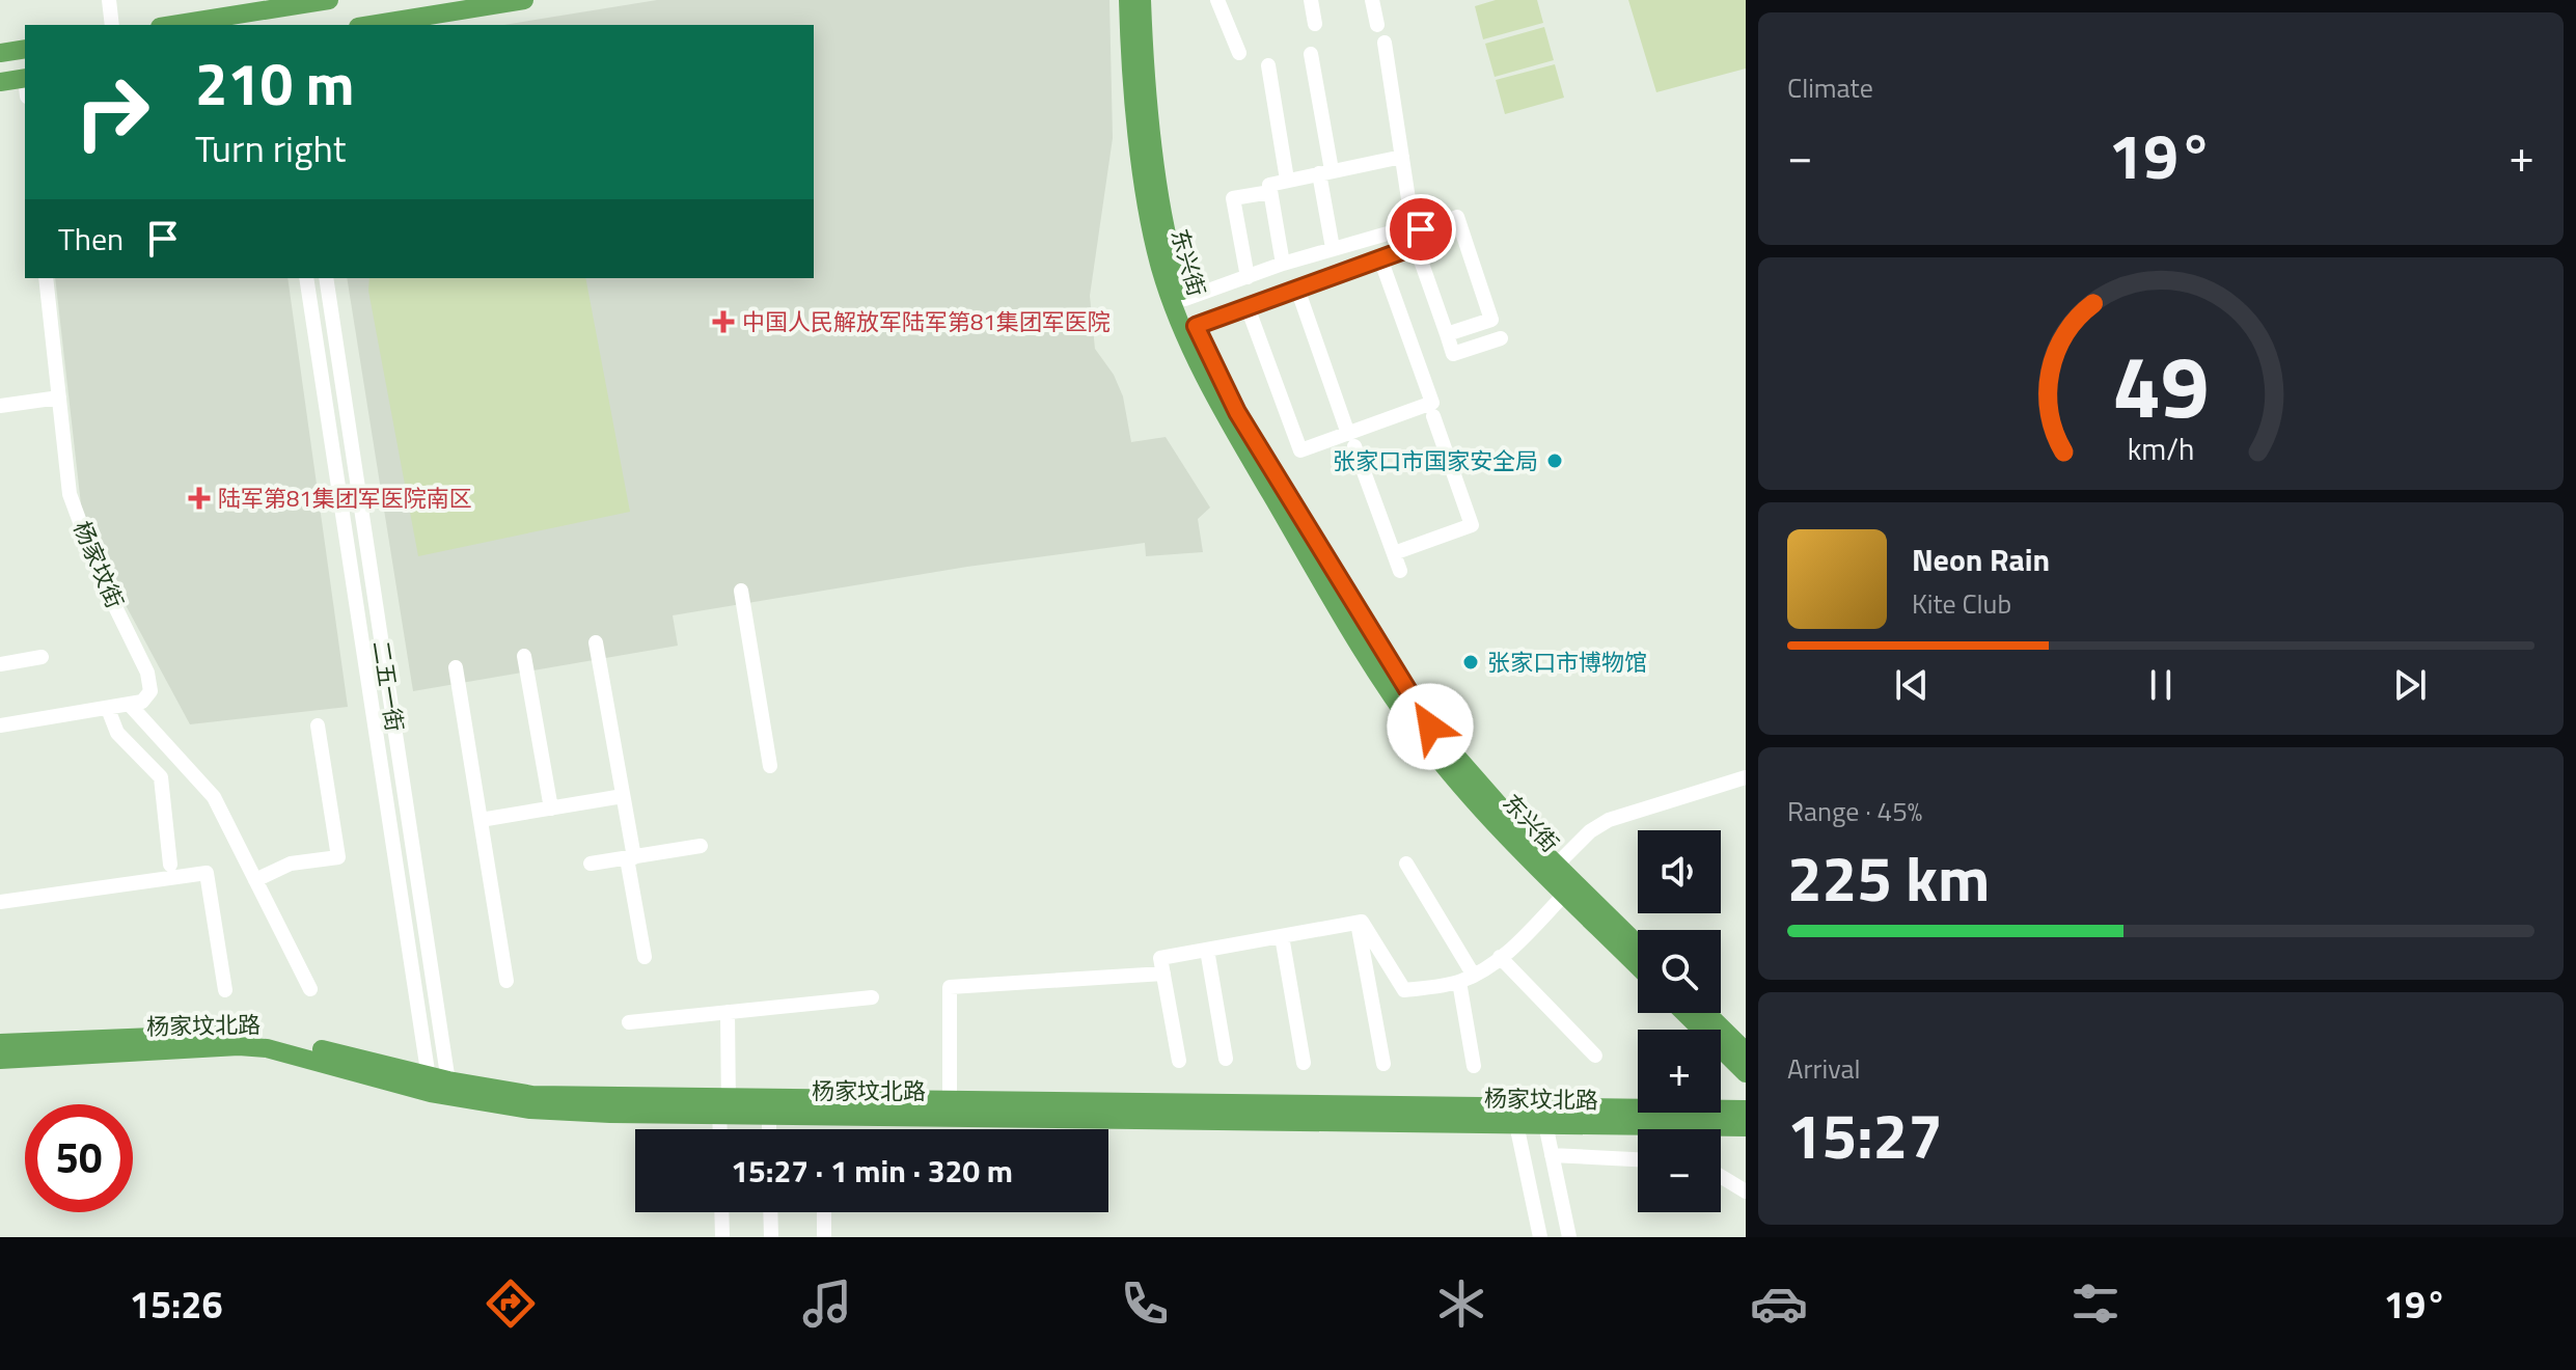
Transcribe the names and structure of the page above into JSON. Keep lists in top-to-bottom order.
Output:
{
  "streets": {
    "main road": ["东兴街", "杨家坟北路"],
    "street": ["杨家坟街", "二五一街"]
  },
  "crossings": [
    ["二五一街", "杨家坟北路"]
  ],
  "places": {
    "health": ["中国人民解放军陆军第81集团军医院", "陆军第81集团军医院南区"],
    "other": ["张家口市国家安全局", "张家口市博物馆"]
  },
  "page": {
    "tile": [
      "Climate",
      ["Range · 45%", "225 km"],
      ["Arrival", "15:27"]
    ],
    "turn": ["210 m", "Turn right"],
    "heat": ["−", "19°", "+"],
    "then": "Then",
    "song": ["Neon Rain", "Kite Club"],
    "map_buttons": ["+", "−"],
    "limit": "50",
    "trip": "15:27 · 1 min · 320 m",
    "tabs": ["15:26", "19°"],
    "gauge": ["49", "km/h"]
  }
}
